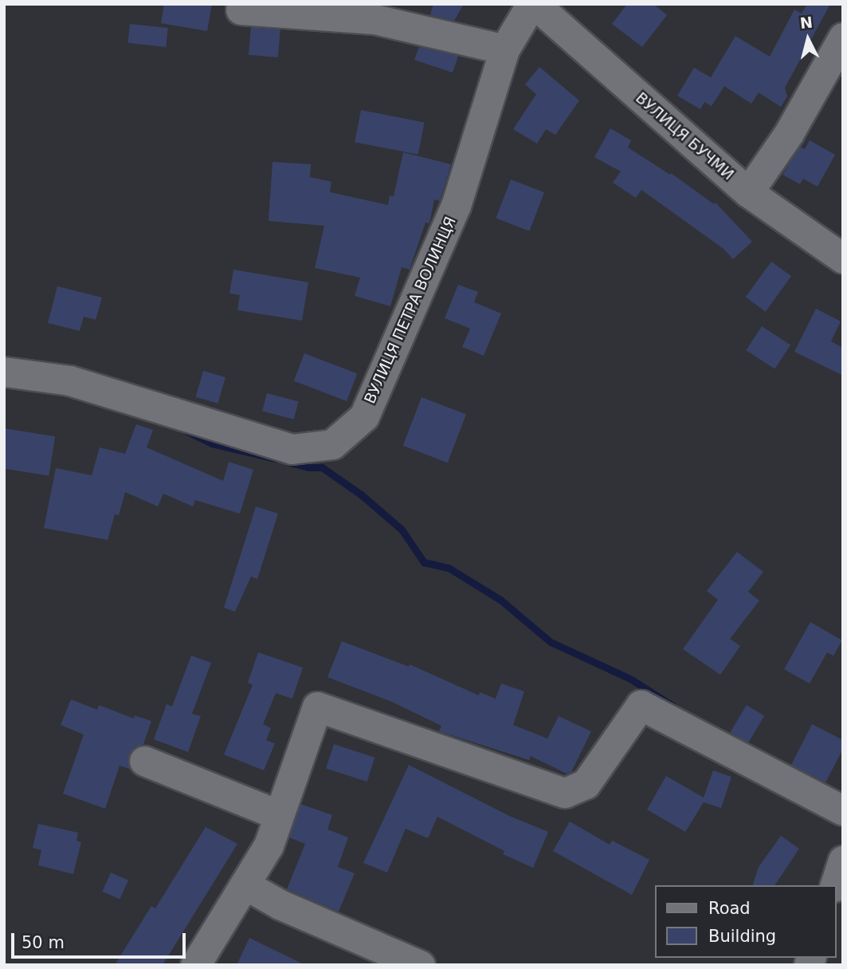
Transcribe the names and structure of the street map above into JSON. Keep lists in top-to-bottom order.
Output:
{
  "streets": {
    "street": ["ВУЛИЦЯ БУЧМИ", "ВУЛИЦЯ ПЕТРА ВОЛИНЦЯ"]
  },
  "crossings": [
    ["ВУЛИЦЯ БУЧМИ", "ВУЛИЦЯ ПЕТРА ВОЛИНЦЯ"]
  ],
  "legend": ["Road", "Building"],
  "scale_bar": "50 m",
  "north": "top"
}
